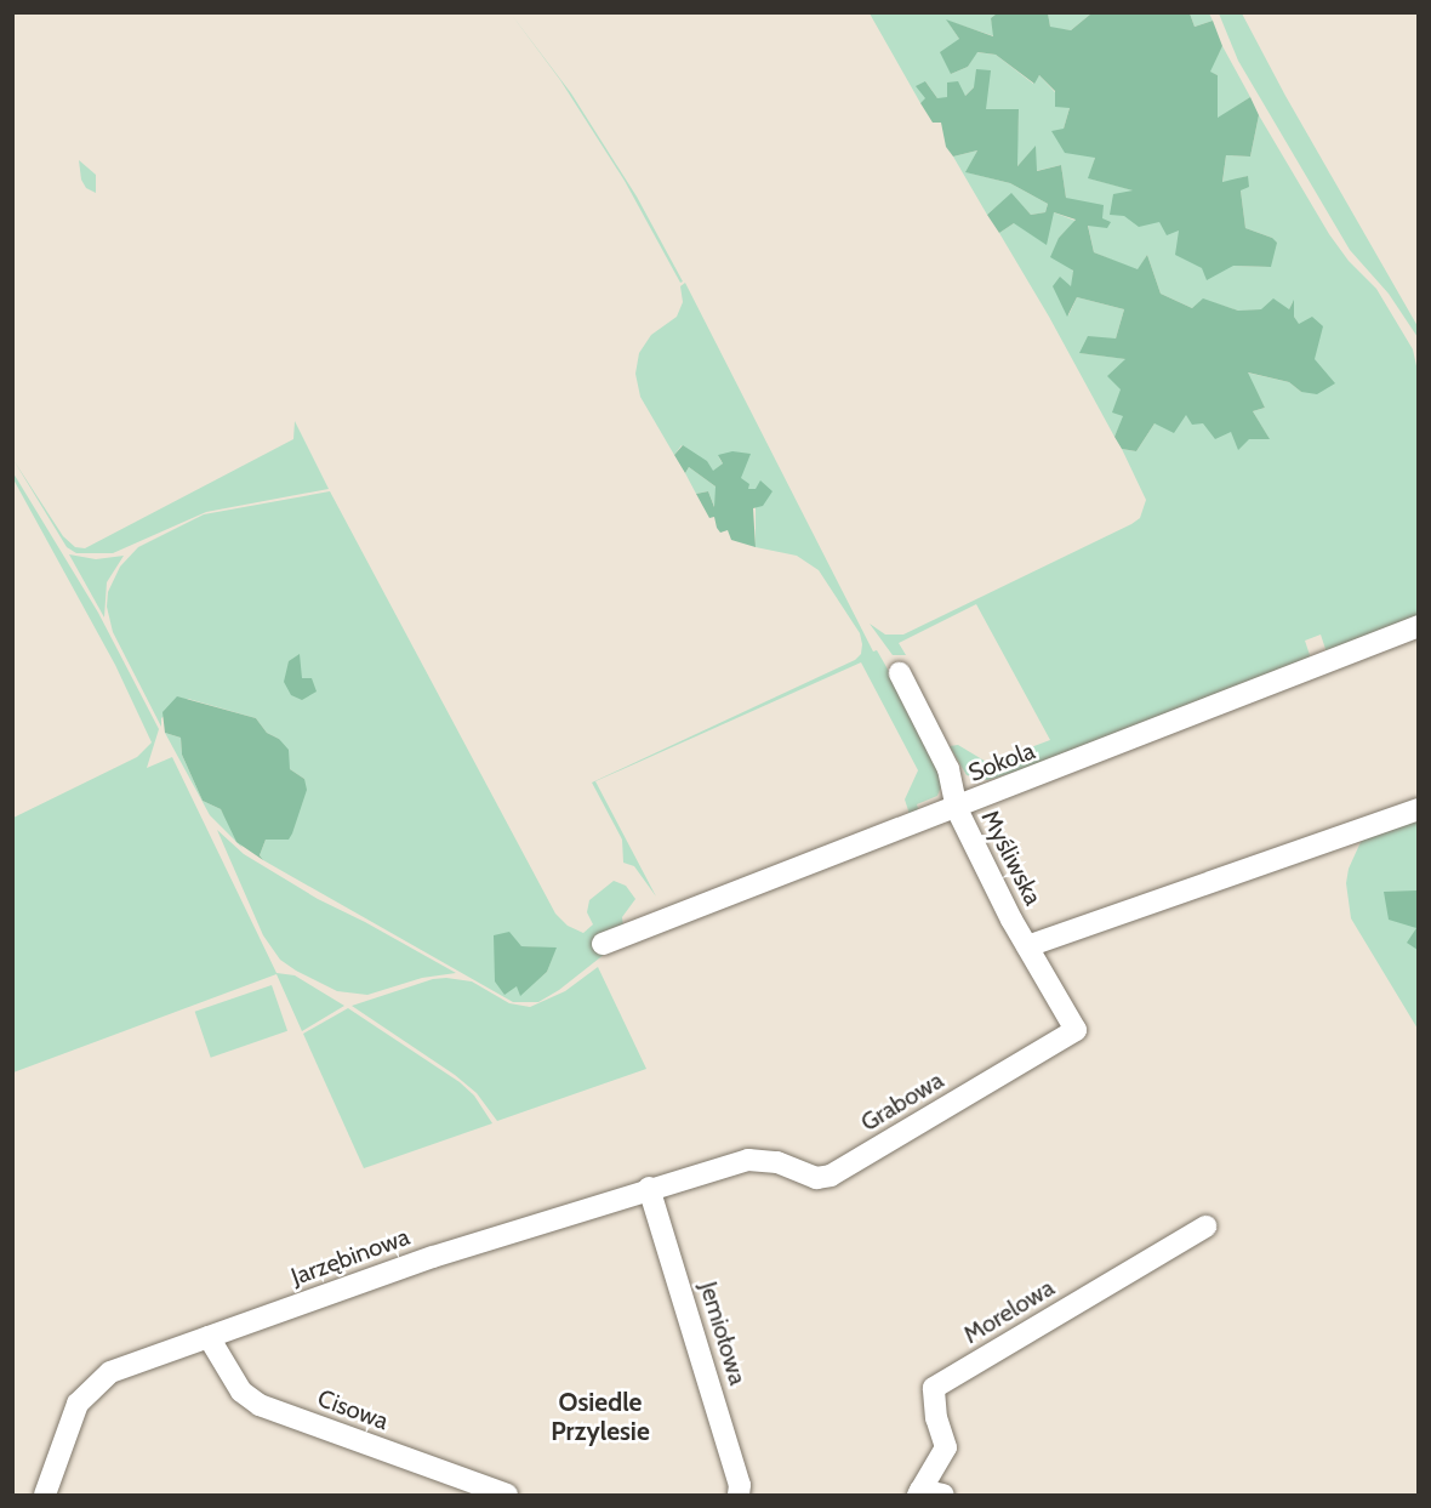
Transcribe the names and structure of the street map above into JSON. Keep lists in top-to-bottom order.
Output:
{
  "streets": {
    "street": [
      "Sokola",
      "Myśliwska",
      "Grabowa",
      "Jarzębinowa",
      "Morelowa",
      "Jemiołowa",
      "Cisowa"
    ]
  },
  "crossings": [
    ["Sokola", "Myśliwska"],
    ["Myśliwska", "Grabowa"],
    ["Grabowa", "Jarzębinowa"],
    ["Jarzębinowa", "Jemiołowa"],
    ["Jarzębinowa", "Cisowa"]
  ],
  "districts": ["Osiedle Przylesie"]
}
